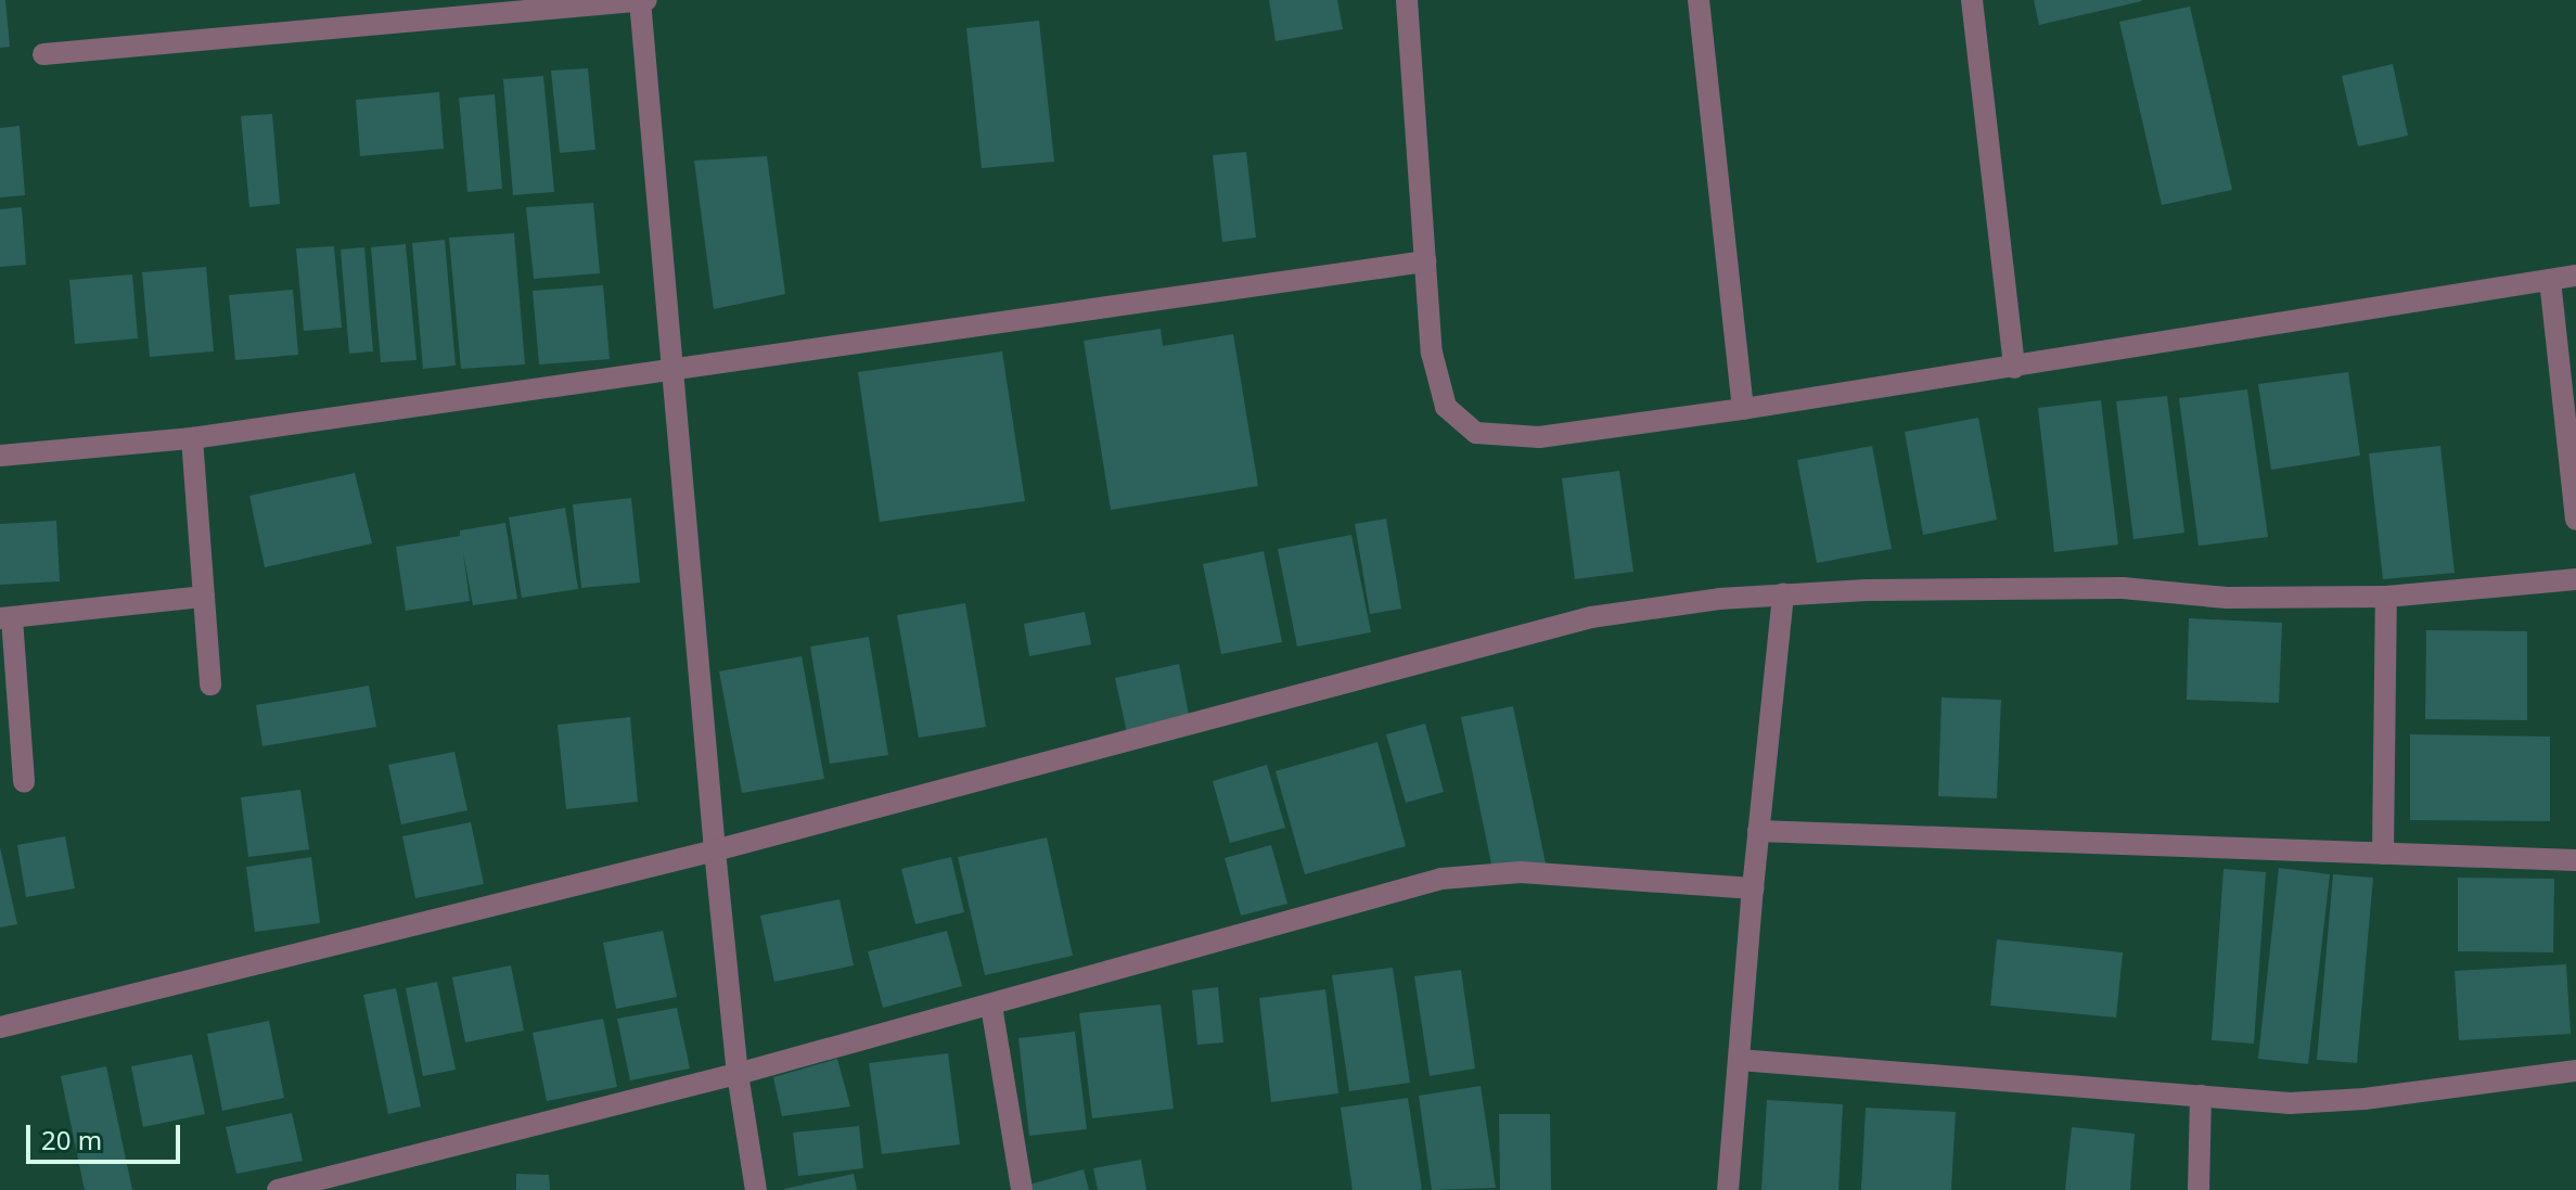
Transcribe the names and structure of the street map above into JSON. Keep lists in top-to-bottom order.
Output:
{
  "scale_bar": "20 m"
}
